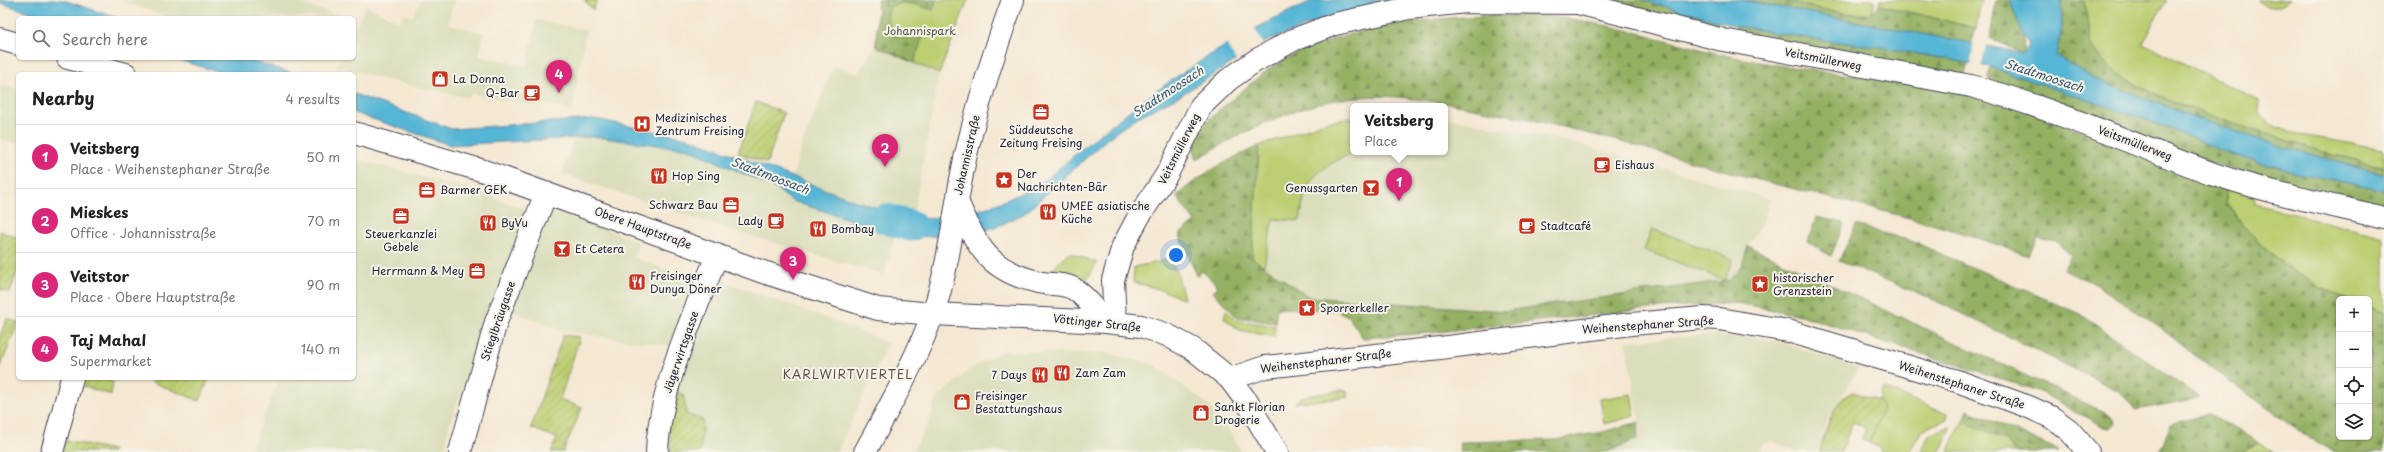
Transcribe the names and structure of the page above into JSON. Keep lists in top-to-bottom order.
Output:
{
  "streets": {
    "street": [
      "Veitsmüllerweg",
      "Johannisstraße",
      "Obere Hauptstraße",
      "Stieglbräugasse",
      "Vöttinger Straße",
      "Weihenstephaner Straße",
      "Jägerwirtsgasse"
    ]
  },
  "crossings": [
    ["Veitsmüllerweg", "Vöttinger Straße"],
    ["Johannisstraße", "Obere Hauptstraße"],
    ["Johannisstraße", "Vöttinger Straße"],
    ["Obere Hauptstraße", "Stieglbräugasse"],
    ["Obere Hauptstraße", "Vöttinger Straße"],
    ["Obere Hauptstraße", "Jägerwirtsgasse"],
    ["Vöttinger Straße", "Weihenstephaner Straße"]
  ],
  "districts": ["KARLWIRTVIERTEL"],
  "water": ["Stadtmoosach"],
  "parks": ["Johannispark"],
  "places": {
    "shop": ["La Donna", "Freisinger Bestattungshaus", "Sankt Florian Drogerie"],
    "cafe": [
      "Q-Bar",
      "Eishaus",
      "Lady",
      "Stadtcafé"
    ],
    "office": [
      "Süddeutsche Zeitung Freising",
      "Barmer GEK",
      "Schwarz Bau",
      "Steuerkanzlei Gebele",
      "Herrmann & Mey"
    ],
    "hospital": ["Medizinisches Zentrum Freising"],
    "restaurant": [
      "Hop Sing",
      "UMEE asiatische Küche",
      "ByVu",
      "Bombay",
      "Freisinger Dunya Döner",
      "Zam Zam",
      "7 Days"
    ],
    "place": ["Der Nachrichten-Bär", "historischer Grenzstein", "Sporrerkeller"],
    "bar": ["Genussgarten", "Et Cetera"]
  },
  "page": {
    "search": "Search here",
    "pins": [
      "4",
      "2",
      "1",
      "3"
    ],
    "heading": ["Nearby", "4 results"],
    "popup": ["Veitsberg", "Place"],
    "list": [
      {
        "mark": "1",
        "name": "Veitsberg",
        "note": "Place · Weihenstephaner Straße",
        "value": "50 m"
      },
      {
        "mark": "2",
        "name": "Mieskes",
        "note": "Office · Johannisstraße",
        "value": "70 m"
      },
      {
        "mark": "3",
        "name": "Veitstor",
        "note": "Place · Obere Hauptstraße",
        "value": "90 m"
      },
      {
        "mark": "4",
        "name": "Taj Mahal",
        "note": "Supermarket",
        "value": "140 m"
      }
    ],
    "map_buttons": ["+", "−"]
  }
}
